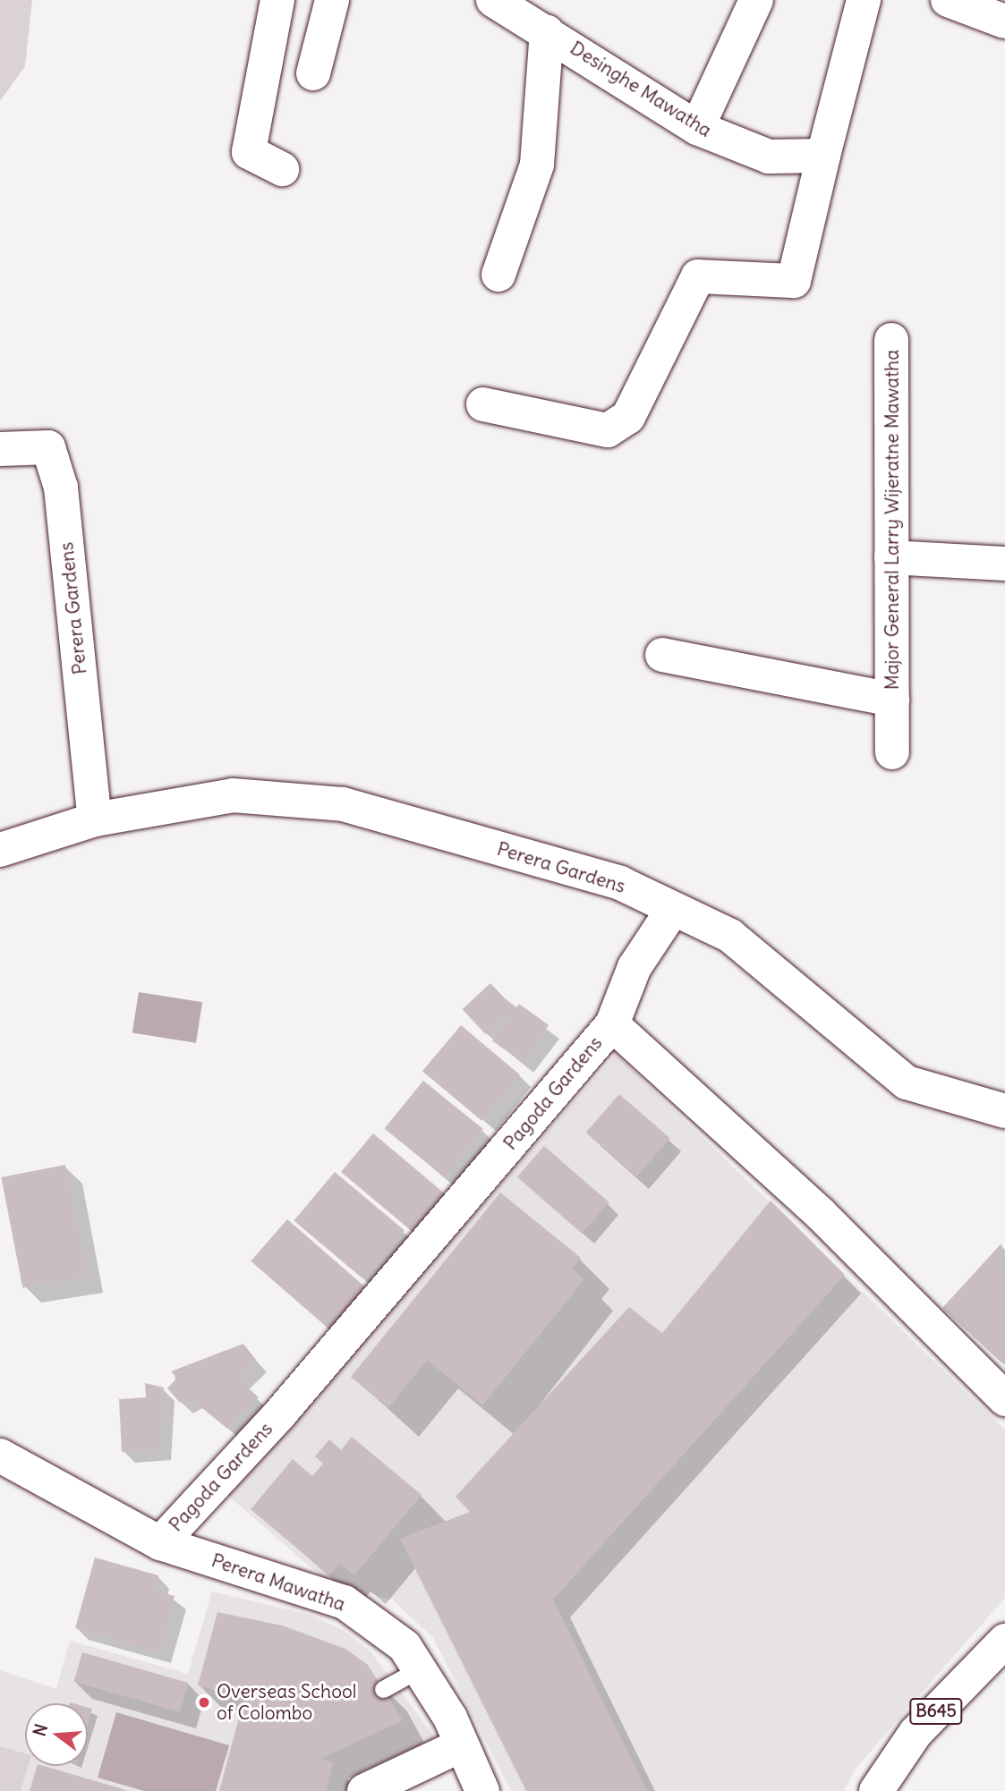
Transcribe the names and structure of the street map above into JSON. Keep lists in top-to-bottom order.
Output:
{
  "streets": {
    "street": [
      "Desinghe Mawatha",
      "Major General Larry Wijeratne Mawatha",
      "Perera Gardens",
      "Pagoda Gardens",
      "Perera Mawatha",
      "B645"
    ]
  },
  "crossings": [
    ["Pagoda Gardens", "Perera Mawatha"]
  ],
  "places": ["Overseas School of Colombo"],
  "north": "left"
}
